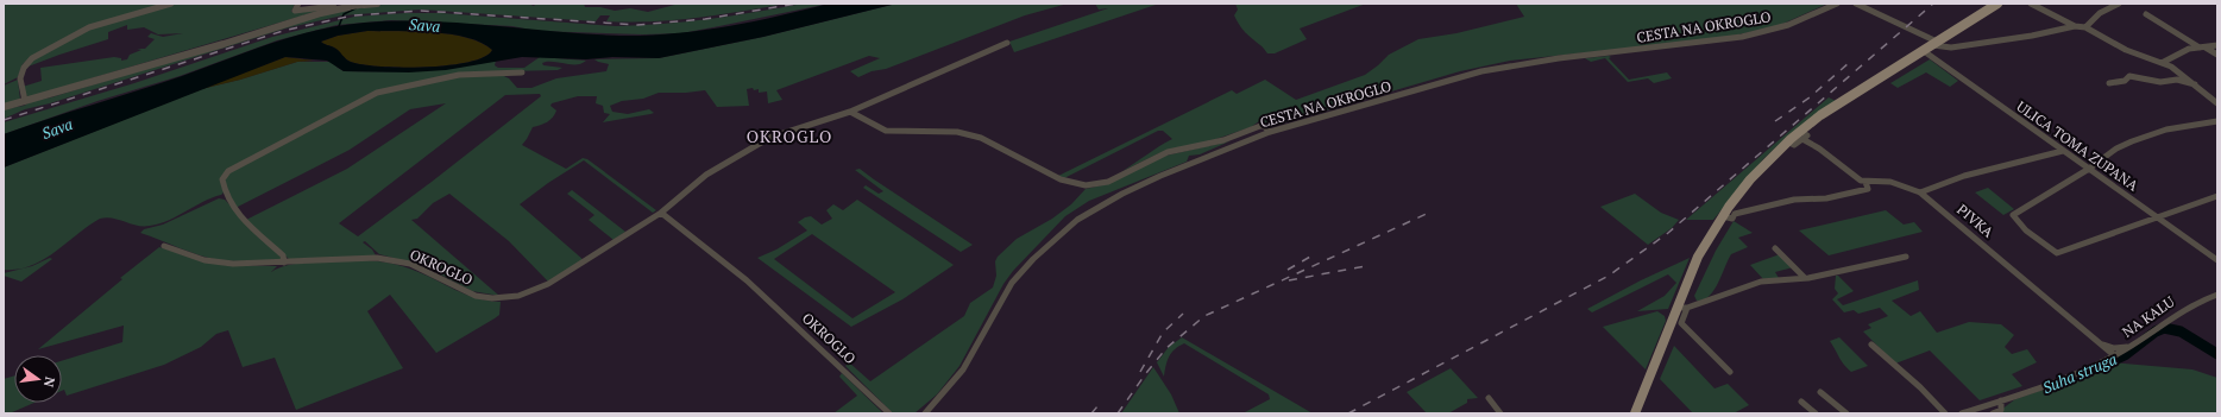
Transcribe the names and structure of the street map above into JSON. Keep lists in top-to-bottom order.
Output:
{
  "streets": {
    "street": [
      "CESTA NA OKROGLO",
      "ULICA TOMA ZUPANA",
      "PIVKA",
      "OKROGLO",
      "NA KALU"
    ]
  },
  "crossings": [
    ["PIVKA", "NA KALU"]
  ],
  "districts": ["OKROGLO"],
  "water": ["Sava", "Suha struga"],
  "north": "right"
}
